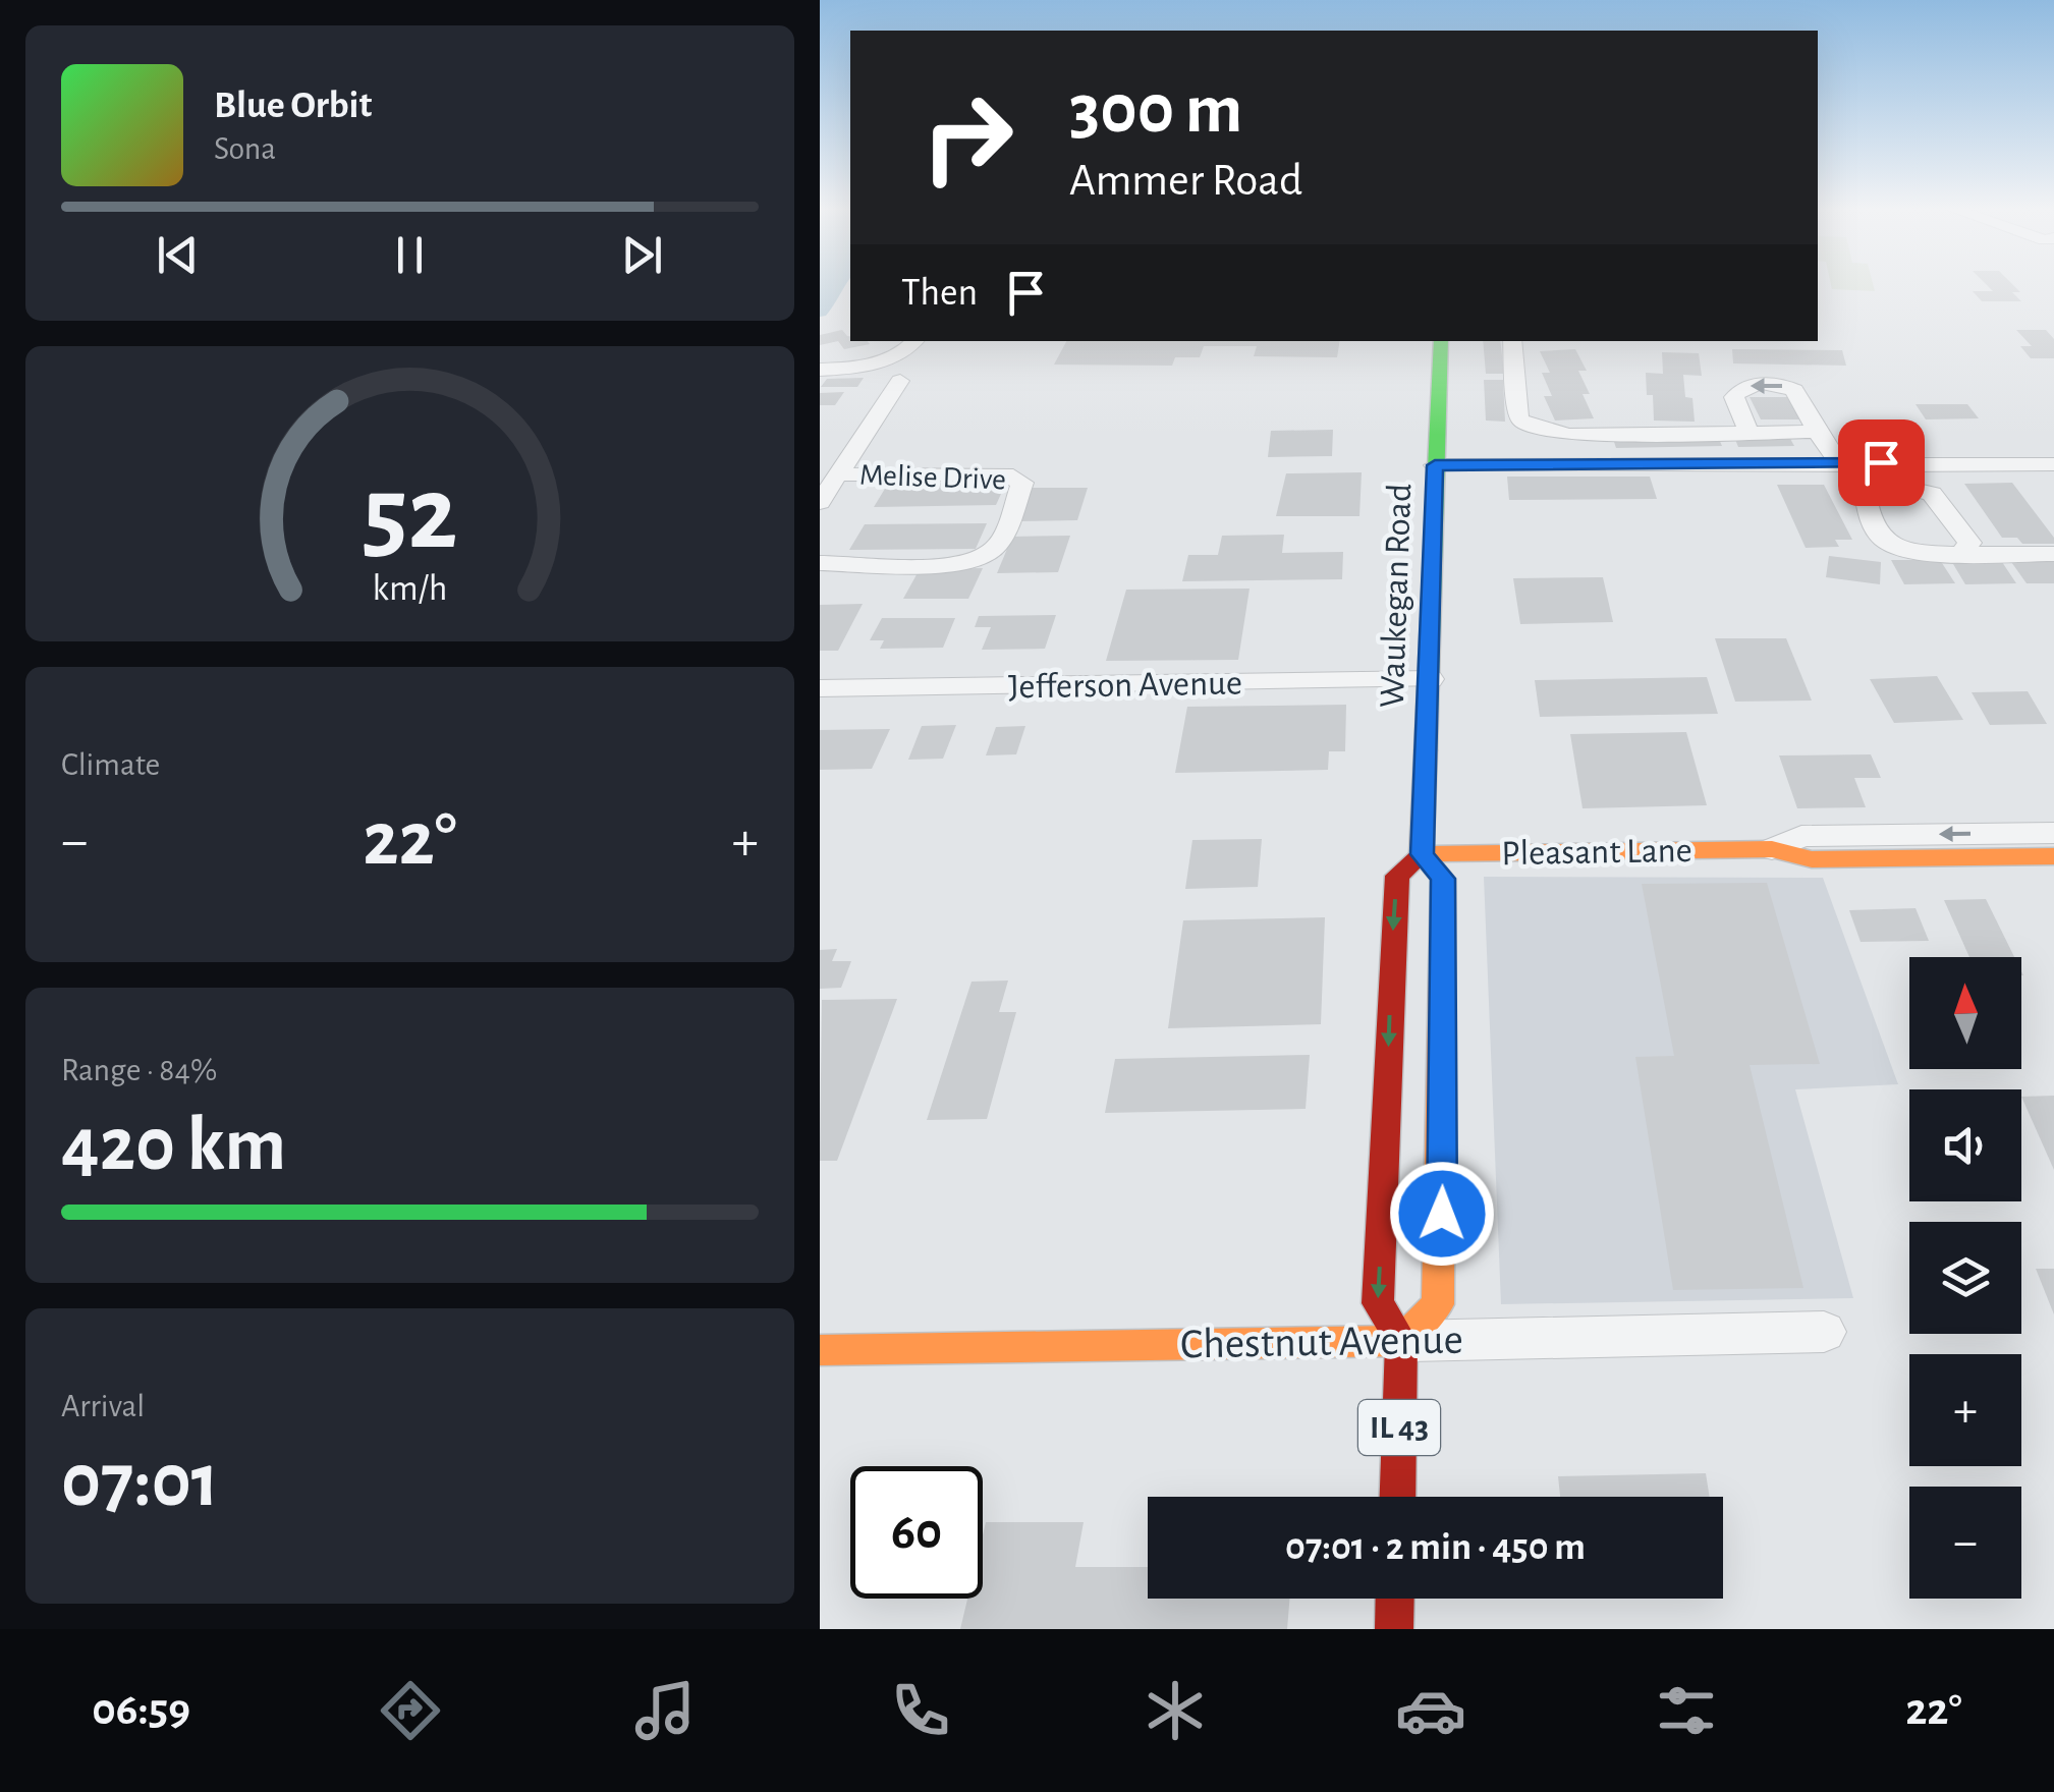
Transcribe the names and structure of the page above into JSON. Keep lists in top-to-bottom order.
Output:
{
  "streets": {
    "main road": [
      "Waukegan Road",
      "Pleasant Lane",
      "Chestnut Avenue",
      "IL 43"
    ],
    "street": ["Melise Drive", "Jefferson Avenue"]
  },
  "crossings": [
    ["Waukegan Road", "Jefferson Avenue"],
    ["Waukegan Road", "Pleasant Lane"],
    ["Waukegan Road", "Chestnut Avenue"],
    ["Waukegan Road", "IL 43"],
    ["Chestnut Avenue", "IL 43"]
  ],
  "north": "top",
  "page": {
    "turn": ["300 m", "Ammer Road"],
    "song": ["Blue Orbit", "Sona"],
    "then": "Then",
    "tile": [
      "Climate",
      ["Range · 84%", "420 km"],
      ["Arrival", "07:01"]
    ],
    "heat": ["−", "22°", "+"],
    "map_buttons": ["+", "−"],
    "limit": "60",
    "trip": "07:01 · 2 min · 450 m",
    "tabs": ["06:59", "22°"],
    "gauge": ["52", "km/h"]
  }
}
